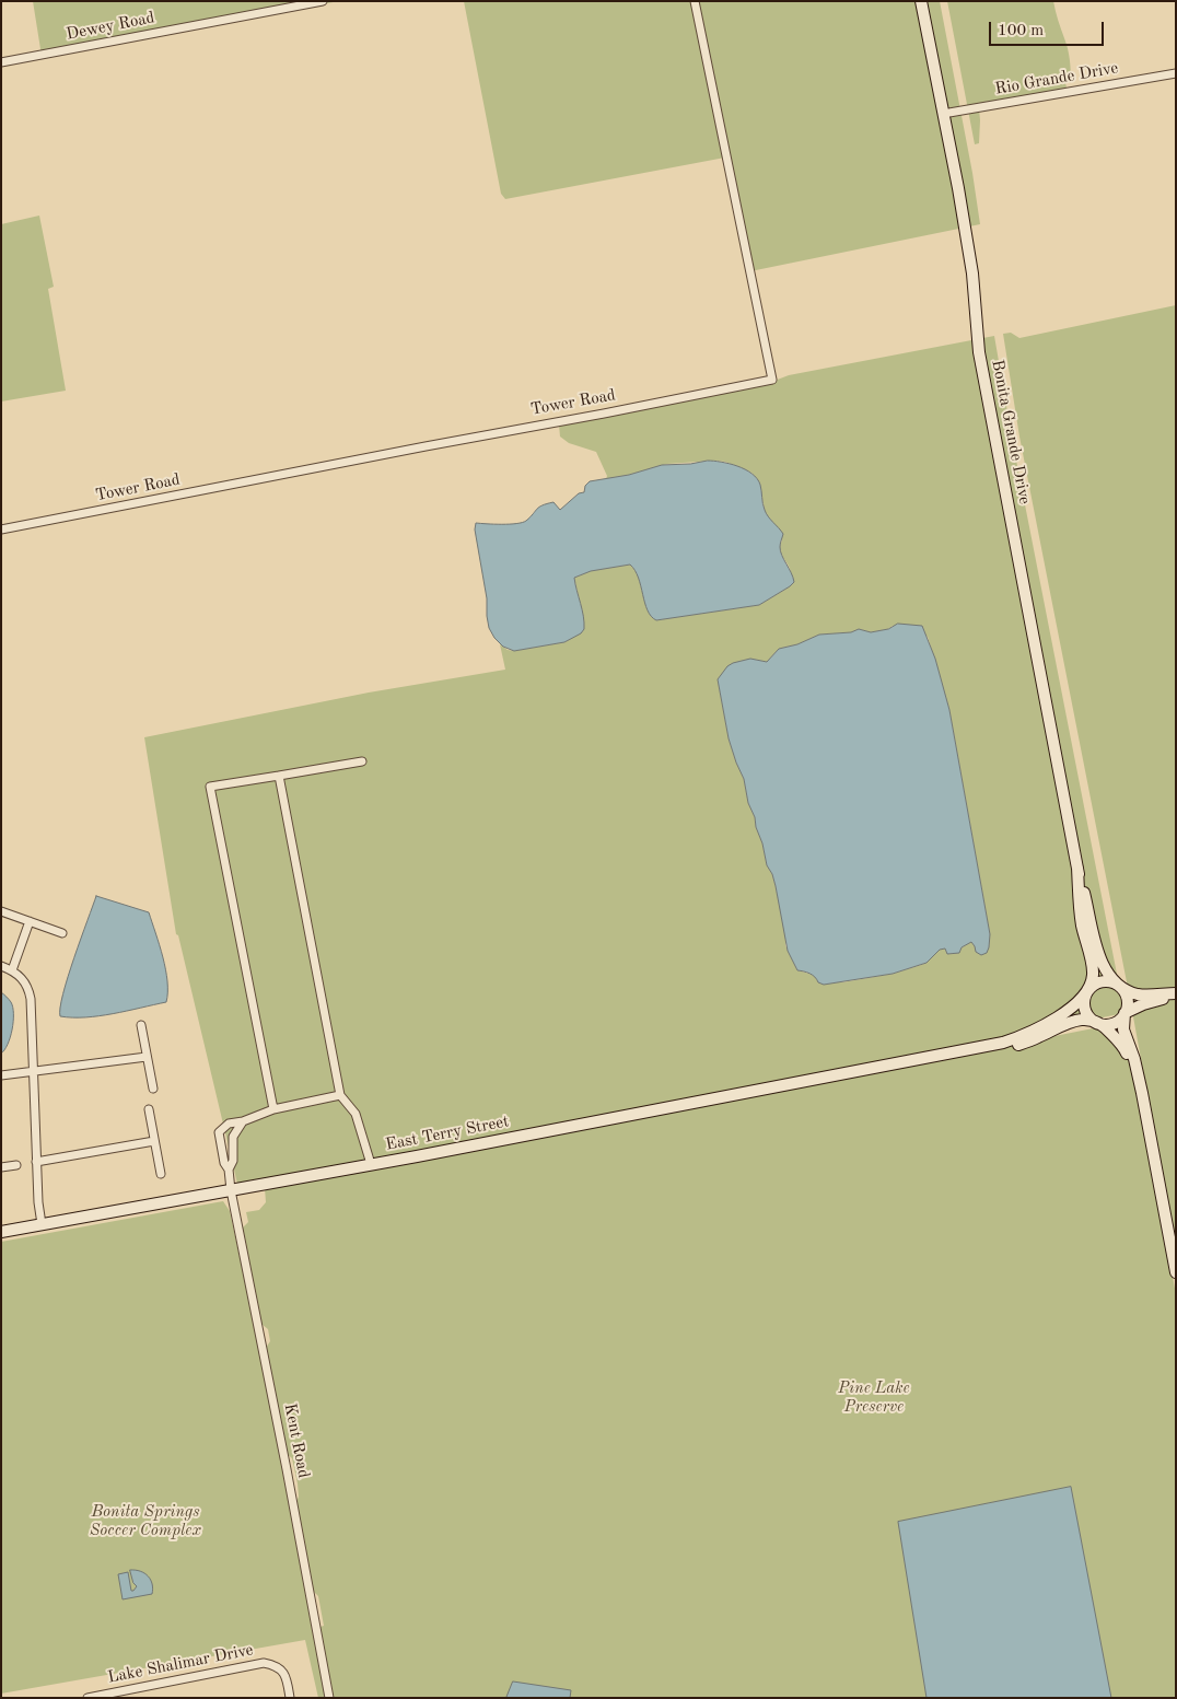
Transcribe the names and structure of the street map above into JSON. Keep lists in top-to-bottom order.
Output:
{
  "streets": {
    "street": [
      "Dewey Road",
      "Rio Grande Drive",
      "Tower Road",
      "Bonita Grande Drive",
      "East Terry Street",
      "Kent Road",
      "Lake Shalimar Drive"
    ]
  },
  "crossings": [
    ["Rio Grande Drive", "Bonita Grande Drive"],
    ["Bonita Grande Drive", "East Terry Street"],
    ["East Terry Street", "Kent Road"]
  ],
  "parks": ["Pine Lake Preserve", "Bonita Springs Soccer Complex"],
  "scale_bar": "100 m"
}
